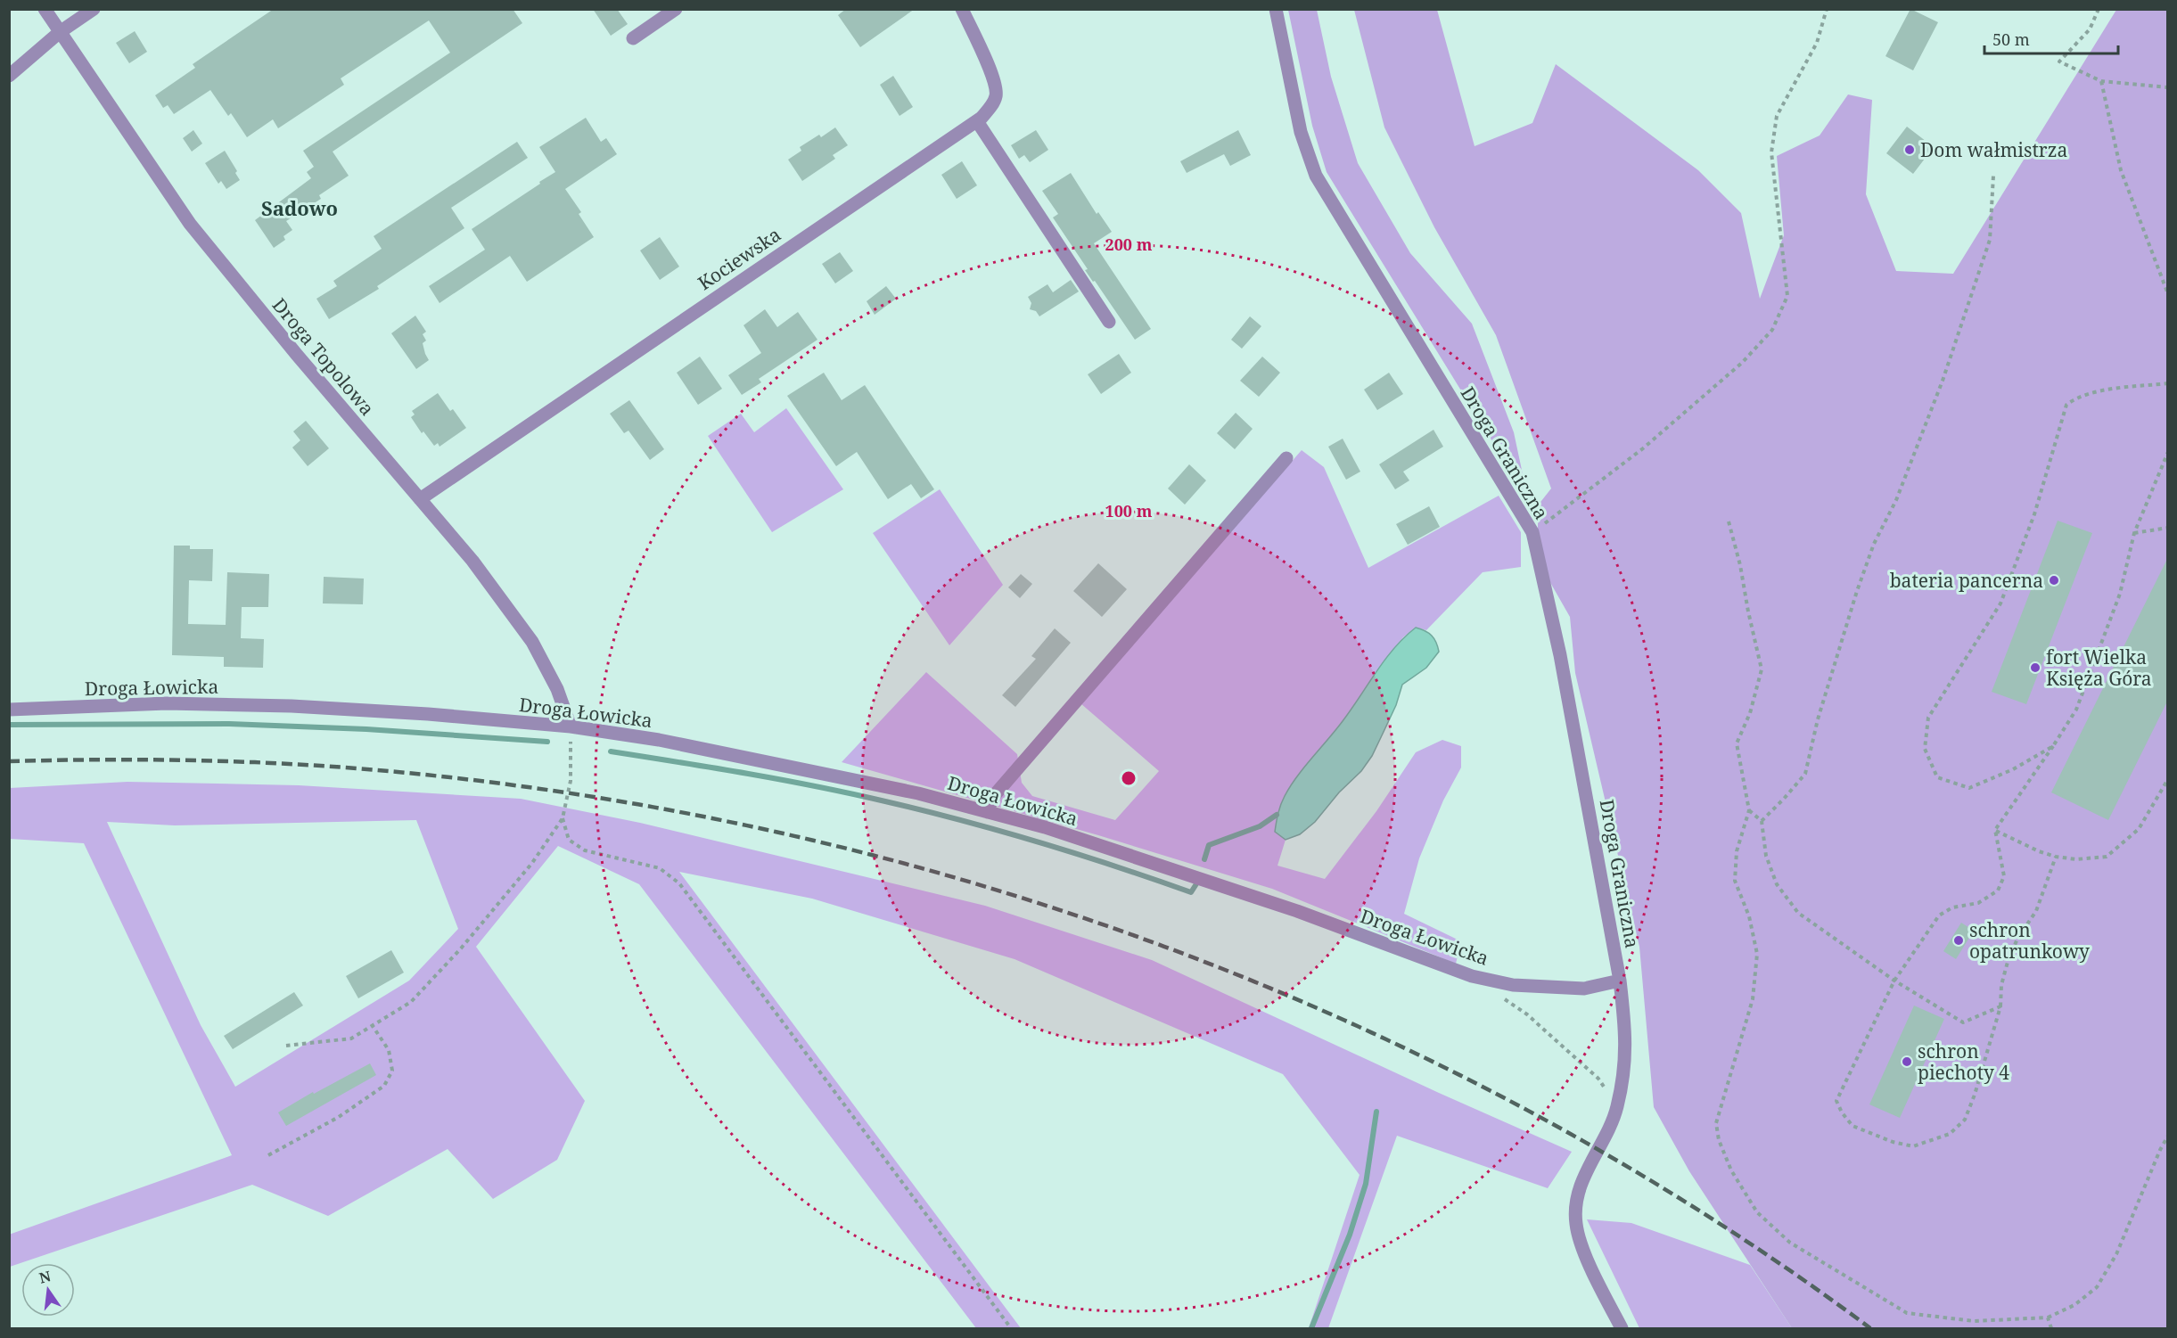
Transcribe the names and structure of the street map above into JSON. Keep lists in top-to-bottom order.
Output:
{
  "streets": {
    "street": [
      "Kociewska",
      "Droga Topolowa",
      "Droga Graniczna",
      "Droga Łowicka"
    ]
  },
  "crossings": [
    ["Kociewska", "Droga Topolowa"],
    ["Droga Topolowa", "Droga Łowicka"],
    ["Droga Graniczna", "Droga Łowicka"]
  ],
  "districts": ["Sadowo"],
  "places": [
    "Dom wałmistrza",
    "bateria pancerna",
    "fort Wielka Księża Góra",
    "schron opatrunkowy",
    "schron piechoty 4"
  ],
  "scale_bar": "50 m",
  "north": "top",
  "rings": ["200 m", "100 m"]
}
